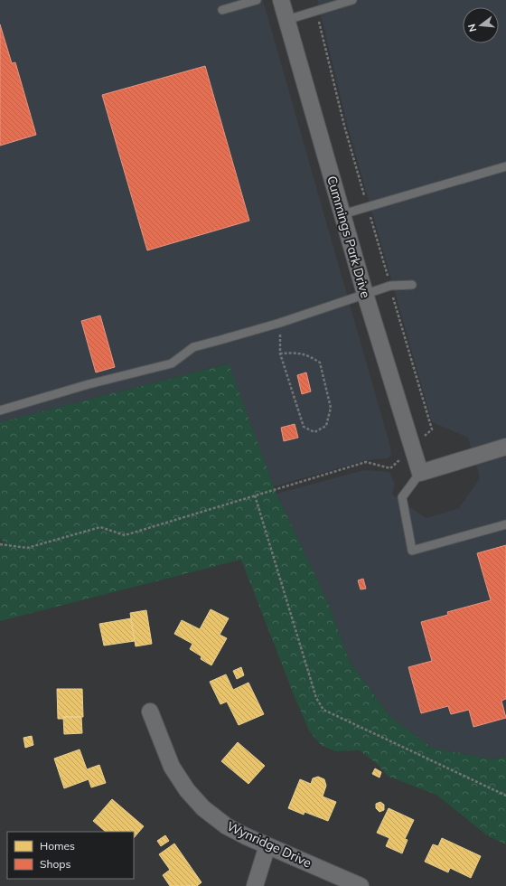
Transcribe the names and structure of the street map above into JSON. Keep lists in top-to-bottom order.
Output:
{
  "streets": {
    "street": ["Cummings Park Drive", "Wynridge Drive"]
  },
  "legend": ["Homes", "Shops"],
  "north": "left"
}
